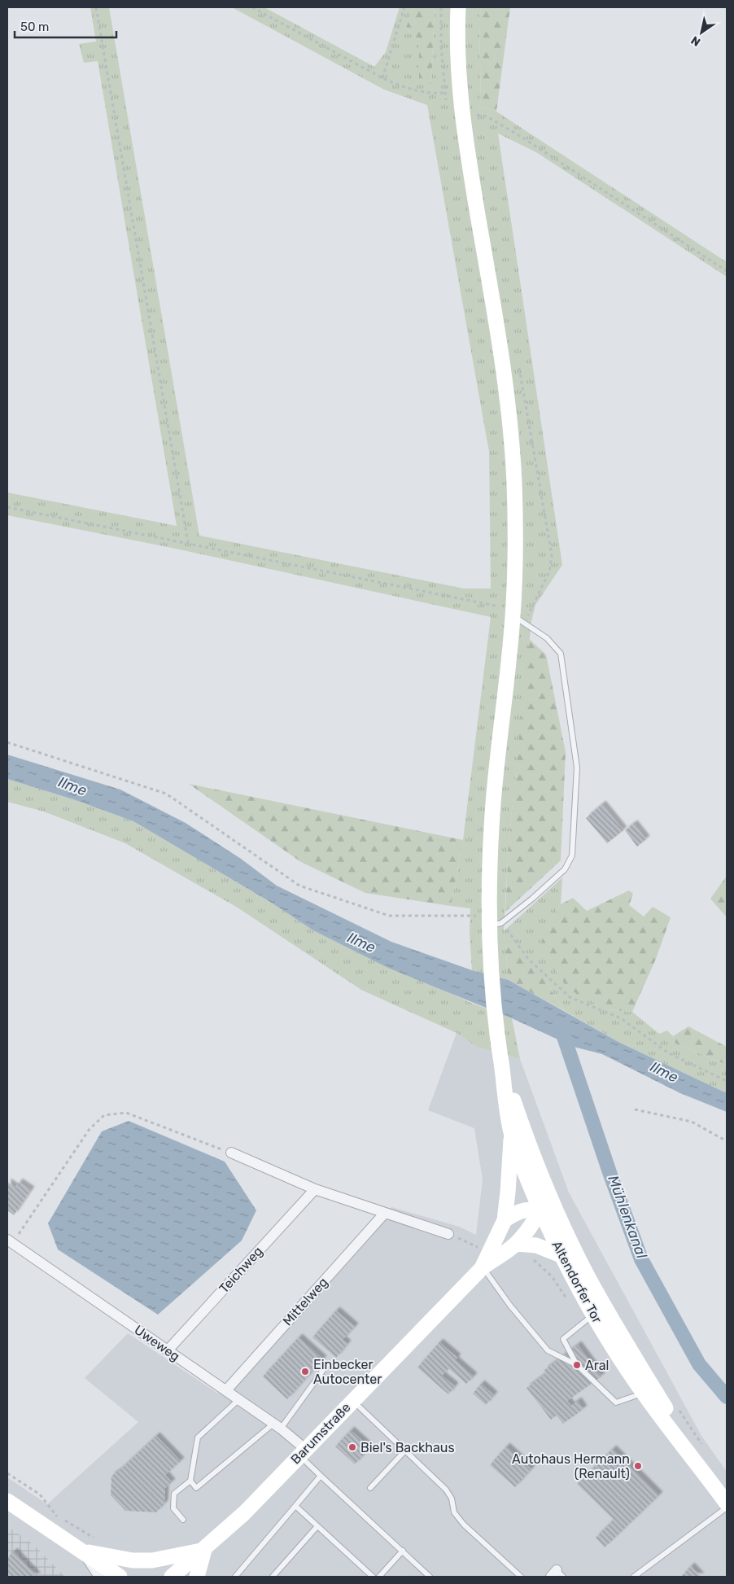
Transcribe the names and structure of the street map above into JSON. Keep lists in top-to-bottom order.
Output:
{
  "streets": {
    "main road": ["Altendorfer Tor", "Barumstraße"],
    "street": ["Teichweg", "Mittelweg", "Uweweg"]
  },
  "crossings": [
    ["Teichweg", "Uweweg"],
    ["Altendorfer Tor", "Barumstraße"],
    ["Mittelweg", "Uweweg"],
    ["Uweweg", "Barumstraße"]
  ],
  "water": ["Ilme", "Mühlenkanal"],
  "places": [
    "Aral",
    "Einbecker Autocenter",
    "Biel's Backhaus",
    "Autohaus Hermann (Renault)"
  ],
  "scale_bar": "50 m",
  "north": "bottom left"
}
